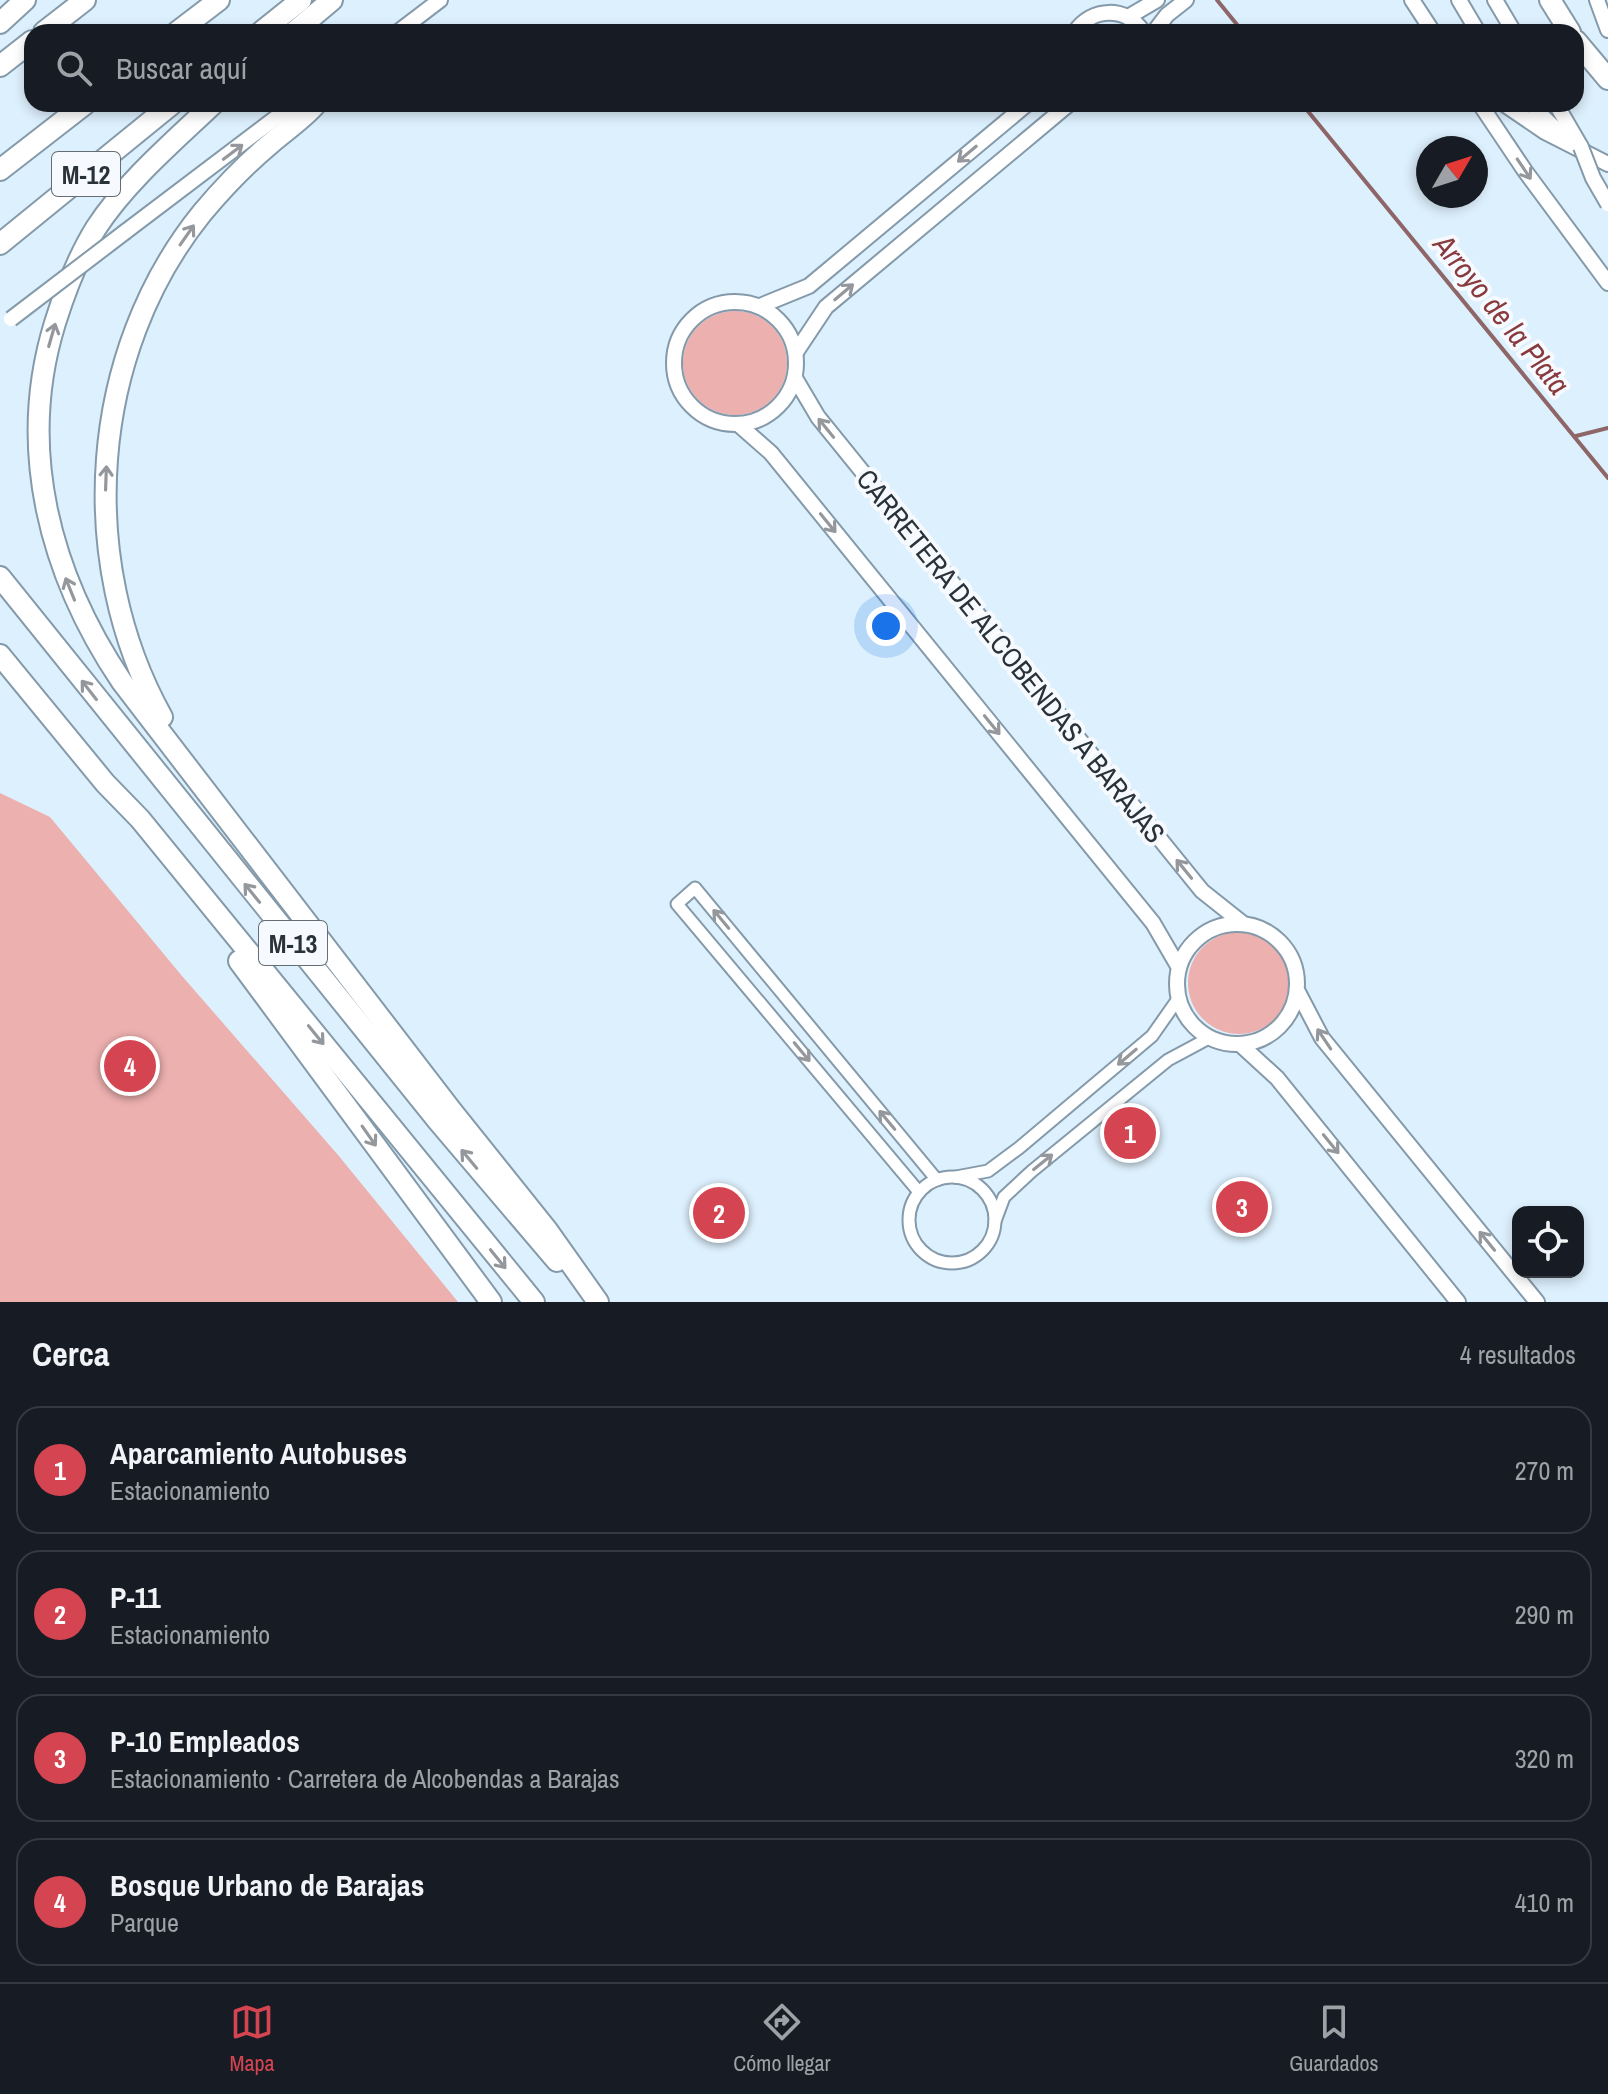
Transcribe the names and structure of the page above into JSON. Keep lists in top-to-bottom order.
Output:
{
  "streets": {
    "highway": ["M-12", "M-13"],
    "street": ["CARRETERA DE ALCOBENDAS A BARAJAS"]
  },
  "water": ["Arroyo de la Plata"],
  "north": "top right",
  "page": {
    "search": "Buscar aquí",
    "pins": [
      "4",
      "1",
      "3",
      "2"
    ],
    "heading": ["Cerca", "4 resultados"],
    "list": [
      {
        "mark": "1",
        "name": "Aparcamiento Autobuses",
        "note": "Estacionamiento",
        "value": "270 m"
      },
      {
        "mark": "2",
        "name": "P-11",
        "note": "Estacionamiento",
        "value": "290 m"
      },
      {
        "mark": "3",
        "name": "P-10 Empleados",
        "note": "Estacionamiento · Carretera de Alcobendas a Barajas",
        "value": "320 m"
      },
      {
        "mark": "4",
        "name": "Bosque Urbano de Barajas",
        "note": "Parque",
        "value": "410 m"
      }
    ],
    "nav": ["Mapa", "Cómo llegar", "Guardados"]
  }
}
